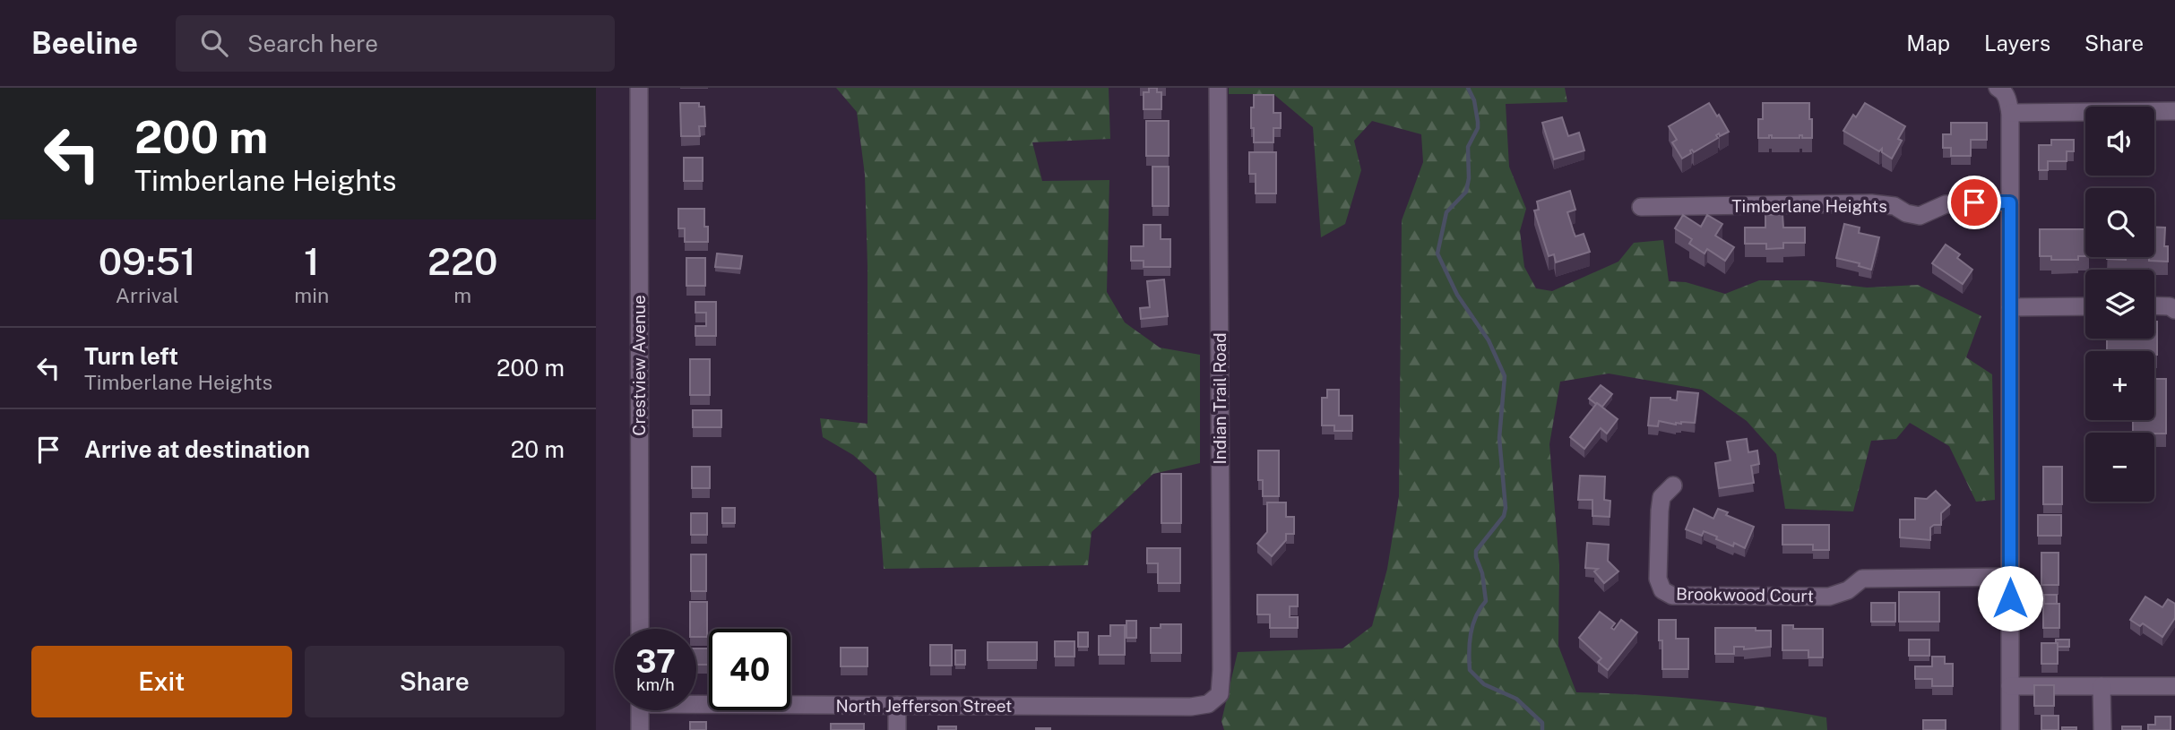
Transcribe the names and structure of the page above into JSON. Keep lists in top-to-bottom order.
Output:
{
  "streets": {
    "street": [
      "Timberlane Heights",
      "Crestview Avenue",
      "Indian Trail Road",
      "Brookwood Court",
      "North Jefferson Street"
    ]
  },
  "crossings": [
    ["Indian Trail Road", "North Jefferson Street"]
  ],
  "page": {
    "header": "Beeline",
    "search": "Search here",
    "nav": ["Map", "Layers", "Share"],
    "turn": ["200 m", "Timberlane Heights"],
    "map_buttons": ["+", "−"],
    "eta": [
      "09:51",
      "Arrival",
      "1",
      "min",
      "220",
      "m"
    ],
    "list": [
      {
        "name": "Turn left",
        "note": "Timberlane Heights",
        "value": "200 m"
      },
      {
        "name": "Arrive at destination",
        "value": "20 m"
      }
    ],
    "speed": "37 km/h",
    "limit": "40",
    "buttons": ["Exit", "Share"]
  }
}
